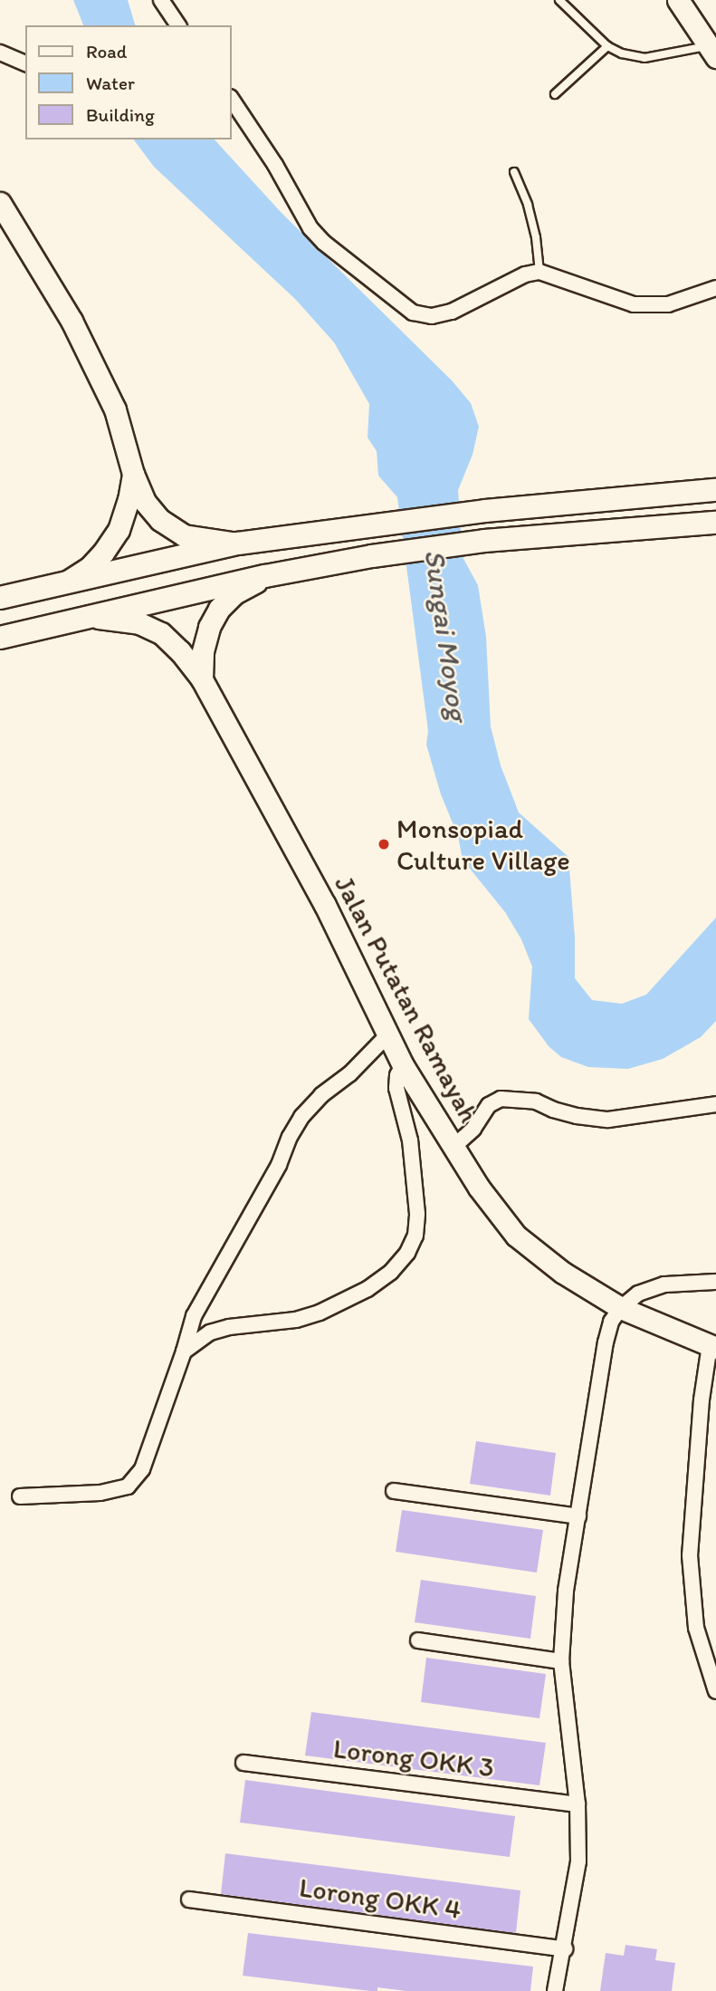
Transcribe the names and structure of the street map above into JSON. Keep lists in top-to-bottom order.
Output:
{
  "streets": {
    "main road": ["Jalan Putatan Ramayah"],
    "street": ["Lorong OKK 3", "Lorong OKK 4"]
  },
  "water": ["Sungai Moyog"],
  "places": ["Monsopiad Culture Village"],
  "legend": ["Road", "Water", "Building"]
}
